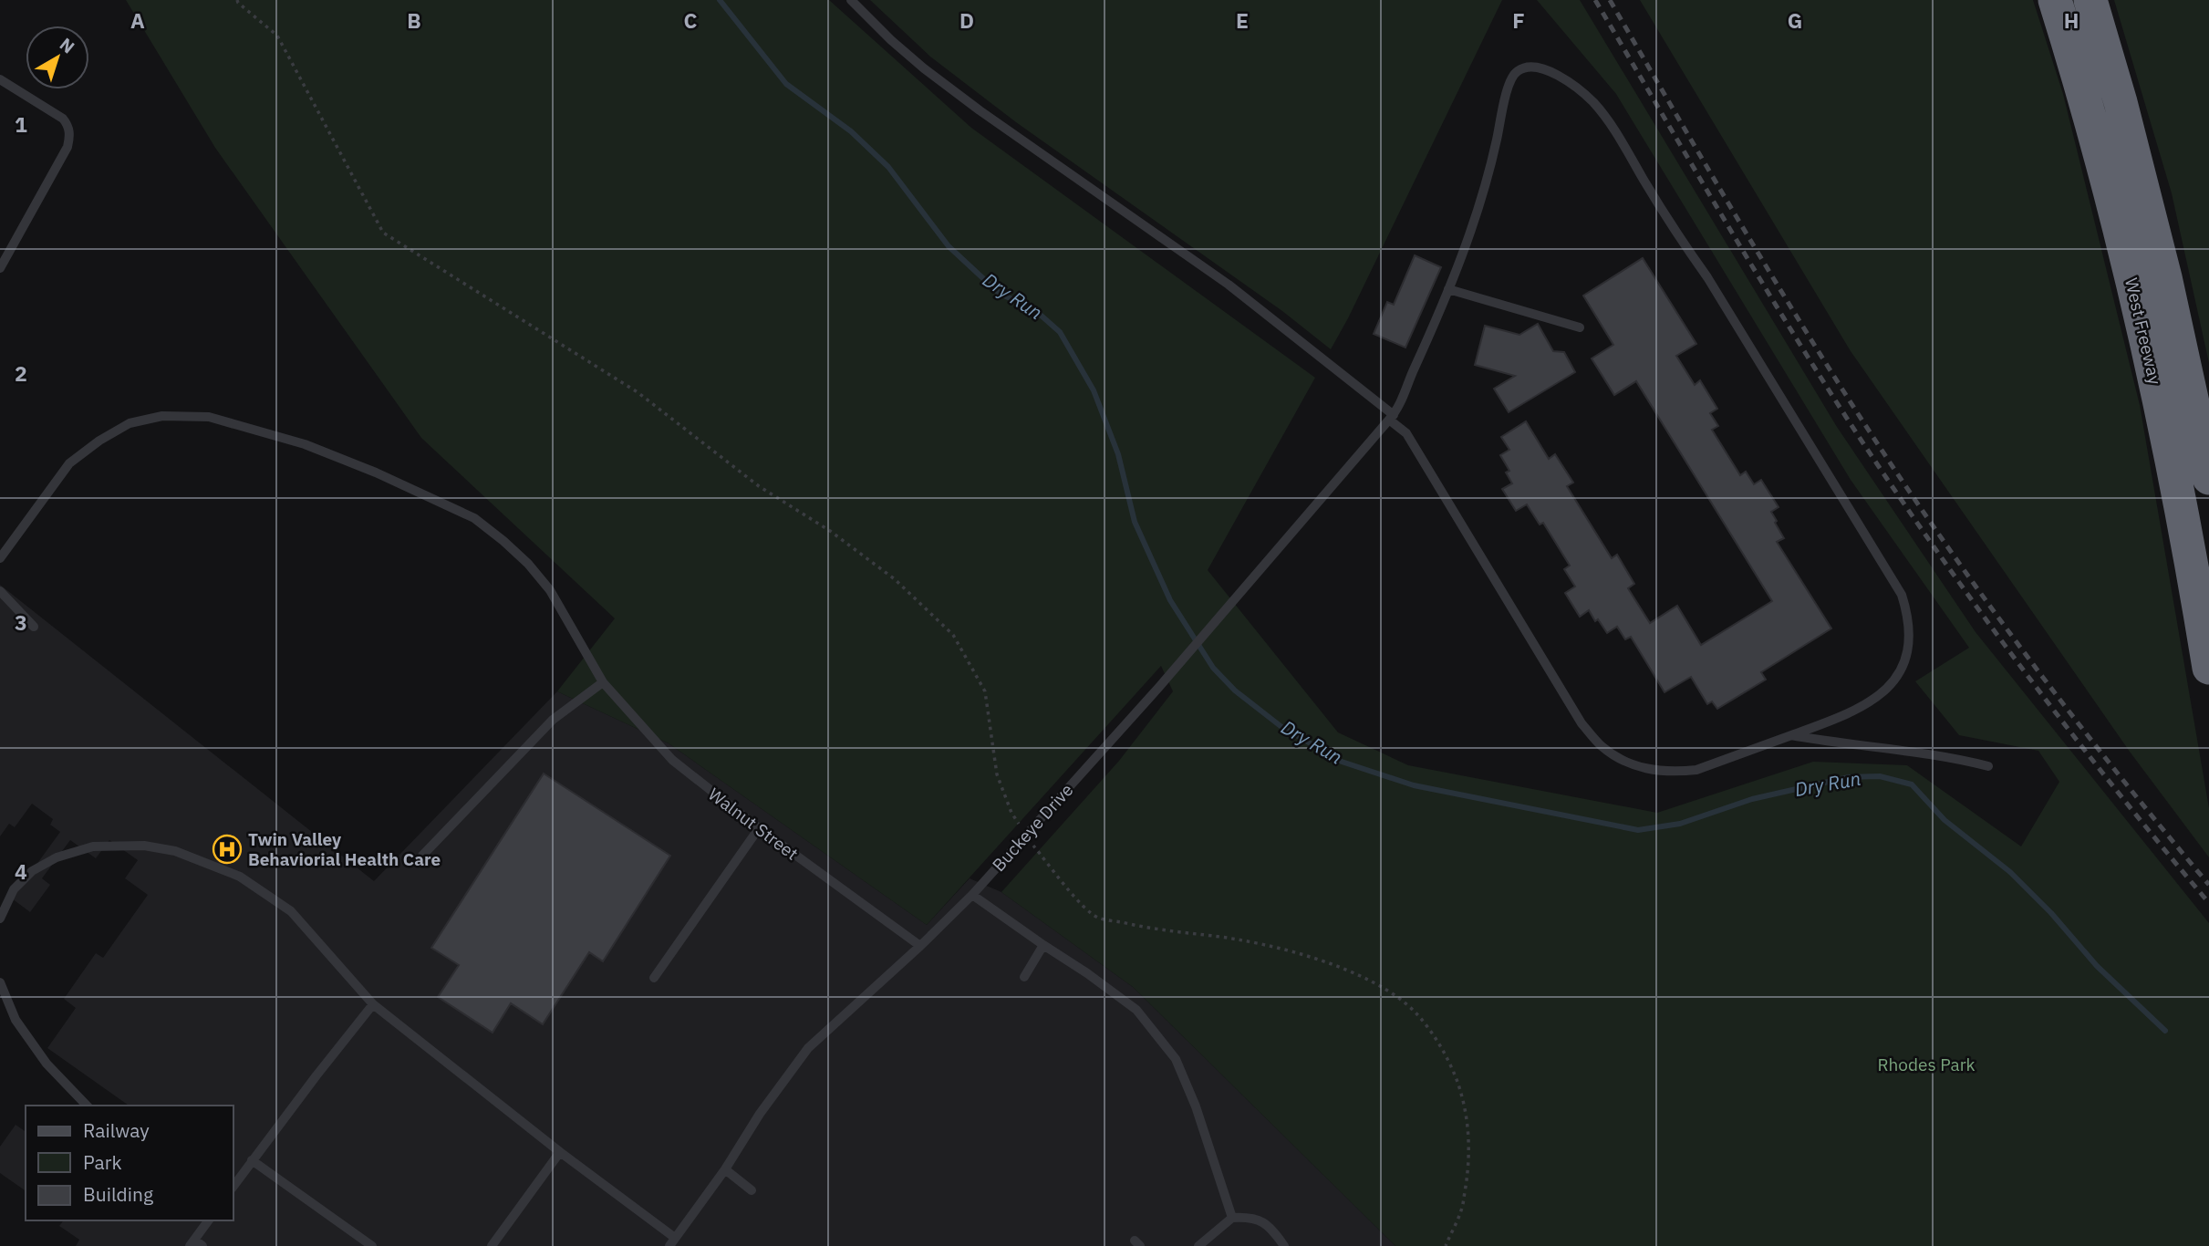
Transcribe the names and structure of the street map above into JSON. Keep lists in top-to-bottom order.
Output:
{
  "streets": {
    "highway": ["West Freeway"],
    "lane": ["Walnut Street", "Buckeye Drive"]
  },
  "crossings": [
    ["Walnut Street", "Buckeye Drive"]
  ],
  "water": ["Dry Run"],
  "parks": ["Rhodes Park"],
  "places": {
    "hospital": ["Twin Valley Behaviorial Health Care"]
  },
  "legend": ["Railway", "Park", "Building"],
  "north": "top right",
  "grid": {
    "columns": [
      "A",
      "B",
      "C",
      "D",
      "E",
      "F",
      "G",
      "H"
    ],
    "rows": [
      "1",
      "2",
      "3",
      "4"
    ]
  }
}
